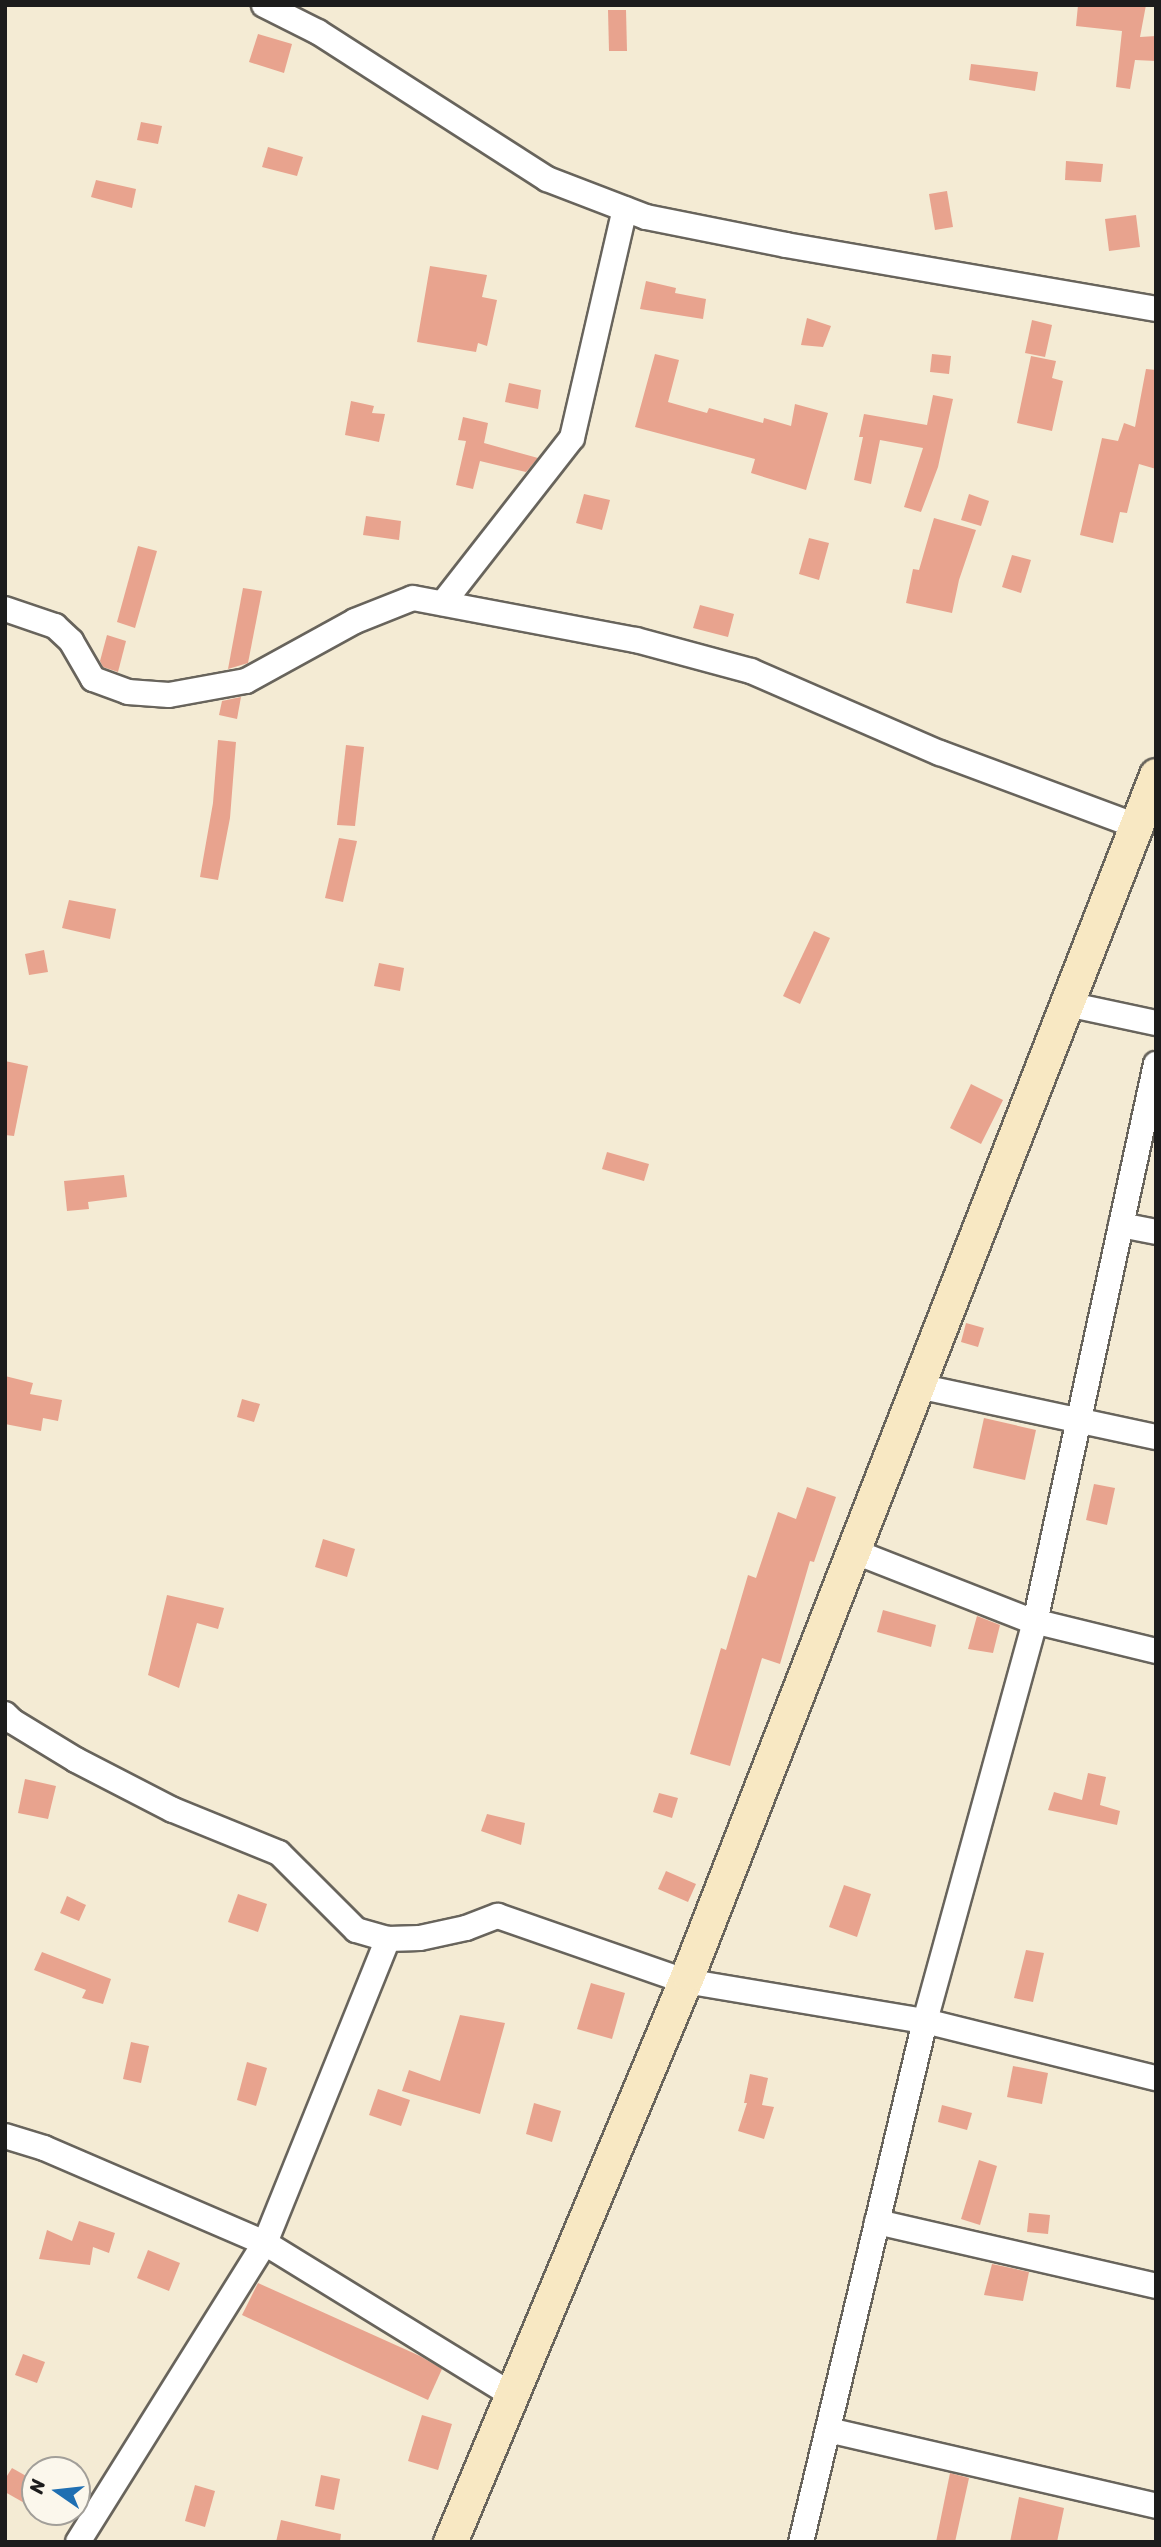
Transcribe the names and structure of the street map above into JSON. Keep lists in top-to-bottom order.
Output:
{
  "north": "left"
}
